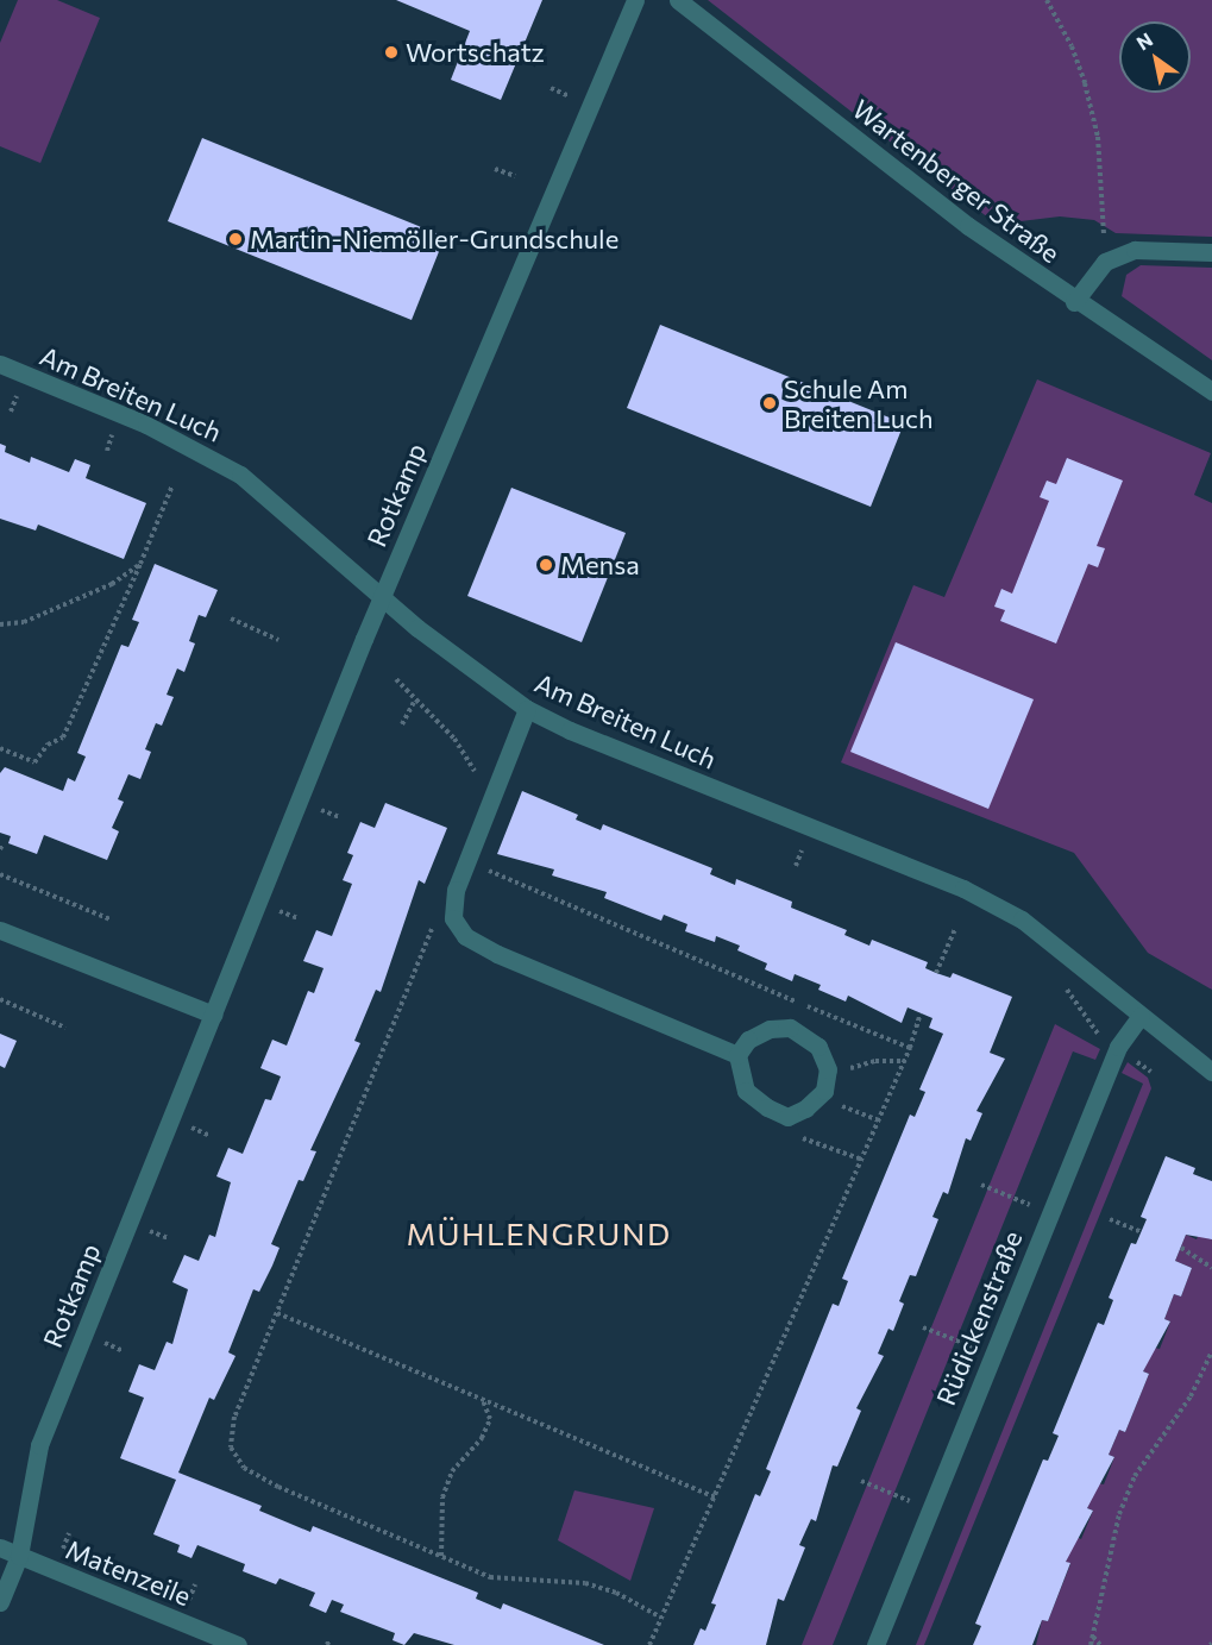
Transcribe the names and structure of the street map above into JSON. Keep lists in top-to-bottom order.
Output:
{
  "streets": {
    "street": [
      "Wartenberger Straße",
      "Am Breiten Luch",
      "Rotkamp",
      "Rüdickenstraße",
      "Matenzeile"
    ]
  },
  "crossings": [
    ["Am Breiten Luch", "Rotkamp"],
    ["Am Breiten Luch", "Rüdickenstraße"],
    ["Rotkamp", "Matenzeile"]
  ],
  "districts": ["MÜHLENGRUND"],
  "places": [
    "Wortschatz",
    "Martin-Niemöller-Grundschule",
    "Schule Am Breiten Luch",
    "Mensa"
  ],
  "north": "top left"
}
